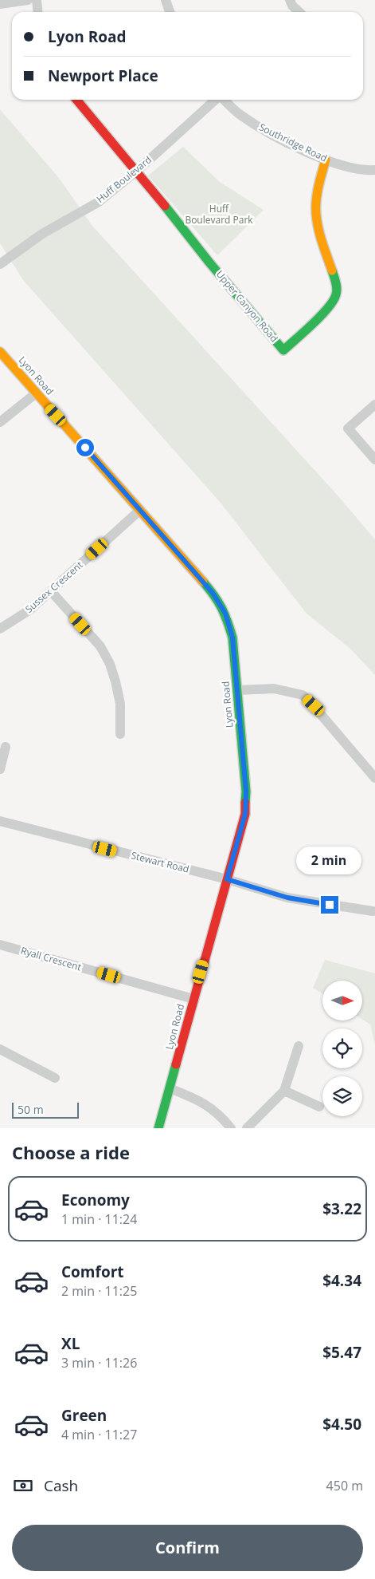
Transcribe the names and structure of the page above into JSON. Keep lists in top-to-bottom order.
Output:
{
  "streets": {
    "street": [
      "Southridge Road",
      "Huff Boulevard",
      "Upper Canyon Road",
      "Lyon Road",
      "Sussex Crescent",
      "Stewart Road",
      "Ryall Crescent"
    ]
  },
  "crossings": [
    ["Southridge Road", "Upper Canyon Road"],
    ["Huff Boulevard", "Upper Canyon Road"],
    ["Lyon Road", "Sussex Crescent"],
    ["Lyon Road", "Stewart Road"],
    ["Lyon Road", "Ryall Crescent"]
  ],
  "parks": ["Huff Boulevard Park"],
  "scale_bar": "50 m",
  "north": "right",
  "page": {
    "banner": ["Lyon Road", "Newport Place"],
    "bubble": "2 min",
    "scale": "50 m",
    "heading": "Choose a ride",
    "list": [
      {
        "name": "Economy",
        "note": "1 min · 11:24",
        "value": "$3.22"
      },
      {
        "name": "Comfort",
        "note": "2 min · 11:25",
        "value": "$4.34"
      },
      {
        "name": "XL",
        "note": "3 min · 11:26",
        "value": "$5.47"
      },
      {
        "name": "Green",
        "note": "4 min · 11:27",
        "value": "$4.50"
      }
    ],
    "pay": ["Cash", "450 m"],
    "buttons": "Confirm"
  }
}
